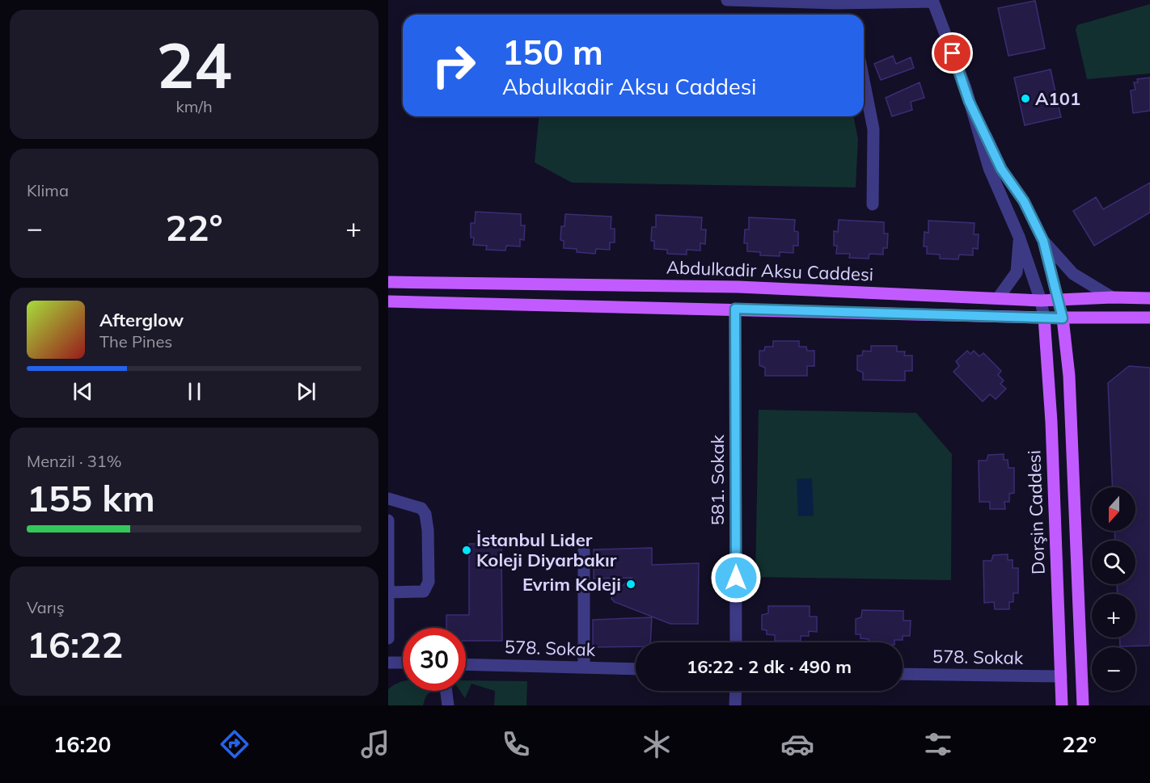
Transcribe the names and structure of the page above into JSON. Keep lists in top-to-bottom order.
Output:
{
  "streets": {
    "main road": ["Abdulkadir Aksu Caddesi", "Dorşin Caddesi"],
    "street": ["581. Sokak", "578. Sokak"]
  },
  "crossings": [
    ["Dorşin Caddesi", "578. Sokak"]
  ],
  "places": ["A101", "İstanbul Lider Koleji Diyarbakır", "Evrim Koleji"],
  "north": "bottom",
  "page": {
    "tile": [
      ["24", "km/h"],
      "Klima",
      ["Menzil · 31%", "155 km"],
      ["Varış", "16:22"]
    ],
    "turn": ["150 m", "Abdulkadir Aksu Caddesi"],
    "heat": ["−", "22°", "+"],
    "song": ["Afterglow", "The Pines"],
    "map_buttons": ["+", "−"],
    "limit": "30",
    "trip": "16:22 · 2 dk · 490 m",
    "tabs": ["16:20", "22°"]
  }
}
